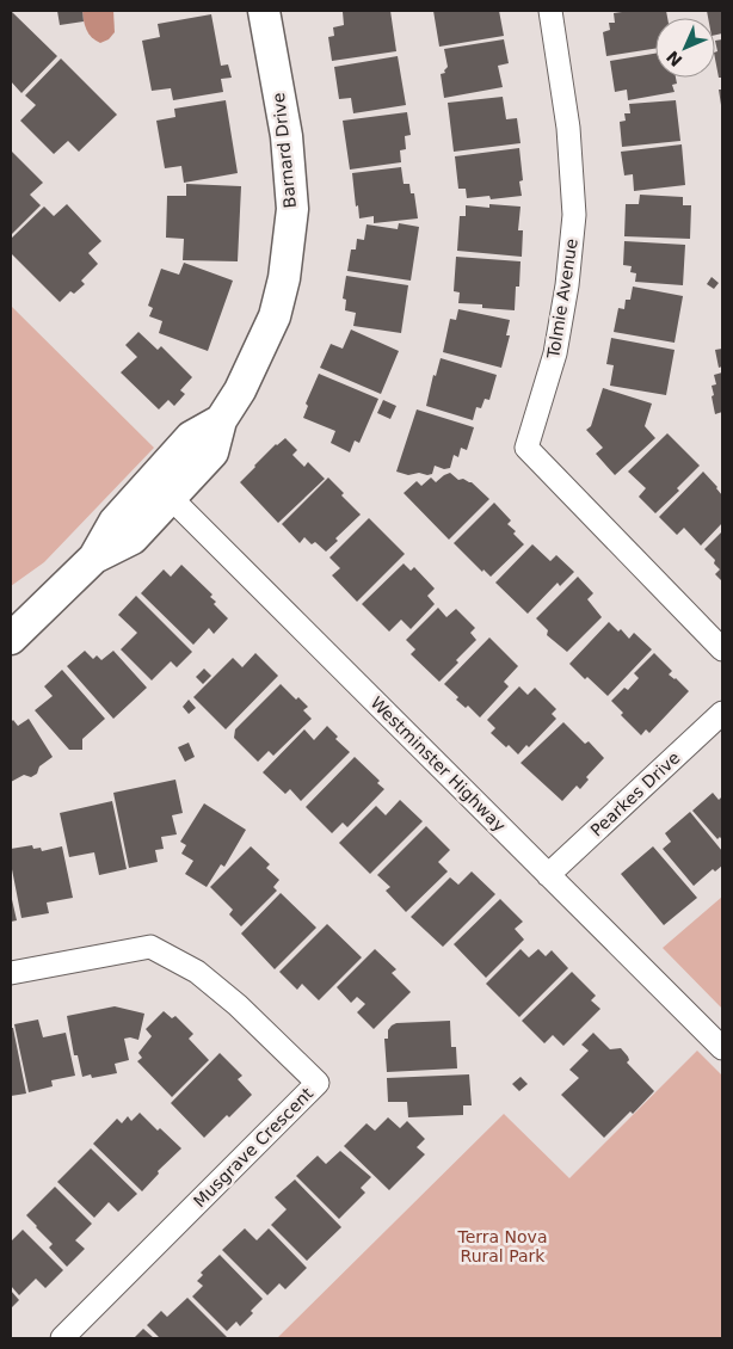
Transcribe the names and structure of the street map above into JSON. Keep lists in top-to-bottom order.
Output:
{
  "streets": {
    "street": [
      "Barnard Drive",
      "Tolmie Avenue",
      "Westminster Highway",
      "Pearkes Drive",
      "Musgrave Crescent"
    ]
  },
  "crossings": [
    ["Barnard Drive", "Westminster Highway"],
    ["Westminster Highway", "Pearkes Drive"]
  ],
  "parks": ["Terra Nova Rural Park"],
  "north": "bottom left"
}
